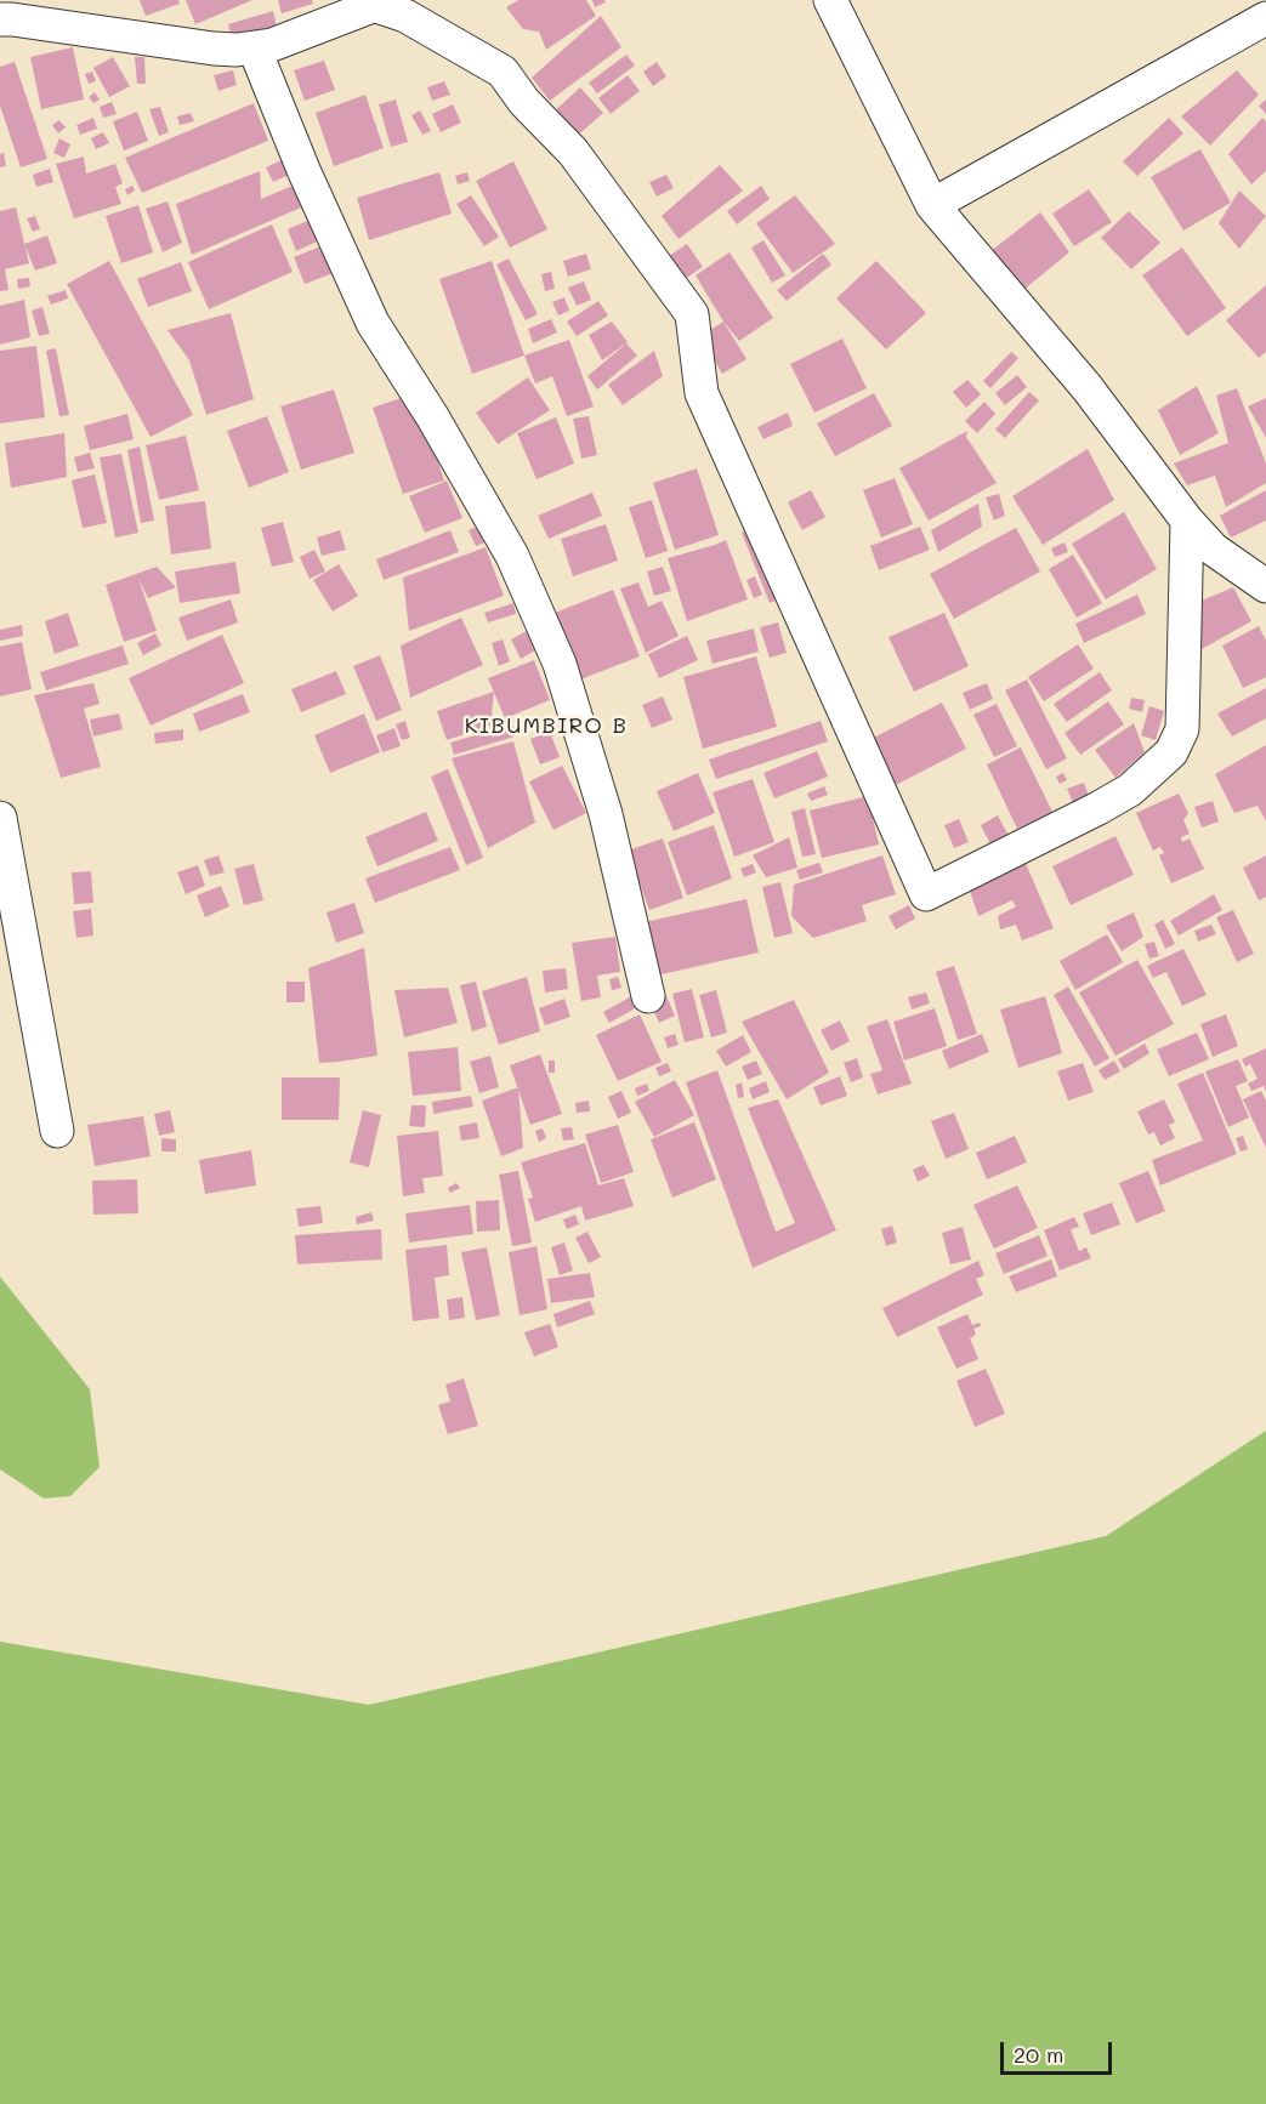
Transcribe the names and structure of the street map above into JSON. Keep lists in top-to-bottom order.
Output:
{
  "districts": ["KIBUMBIRO B"],
  "scale_bar": "20 m"
}
